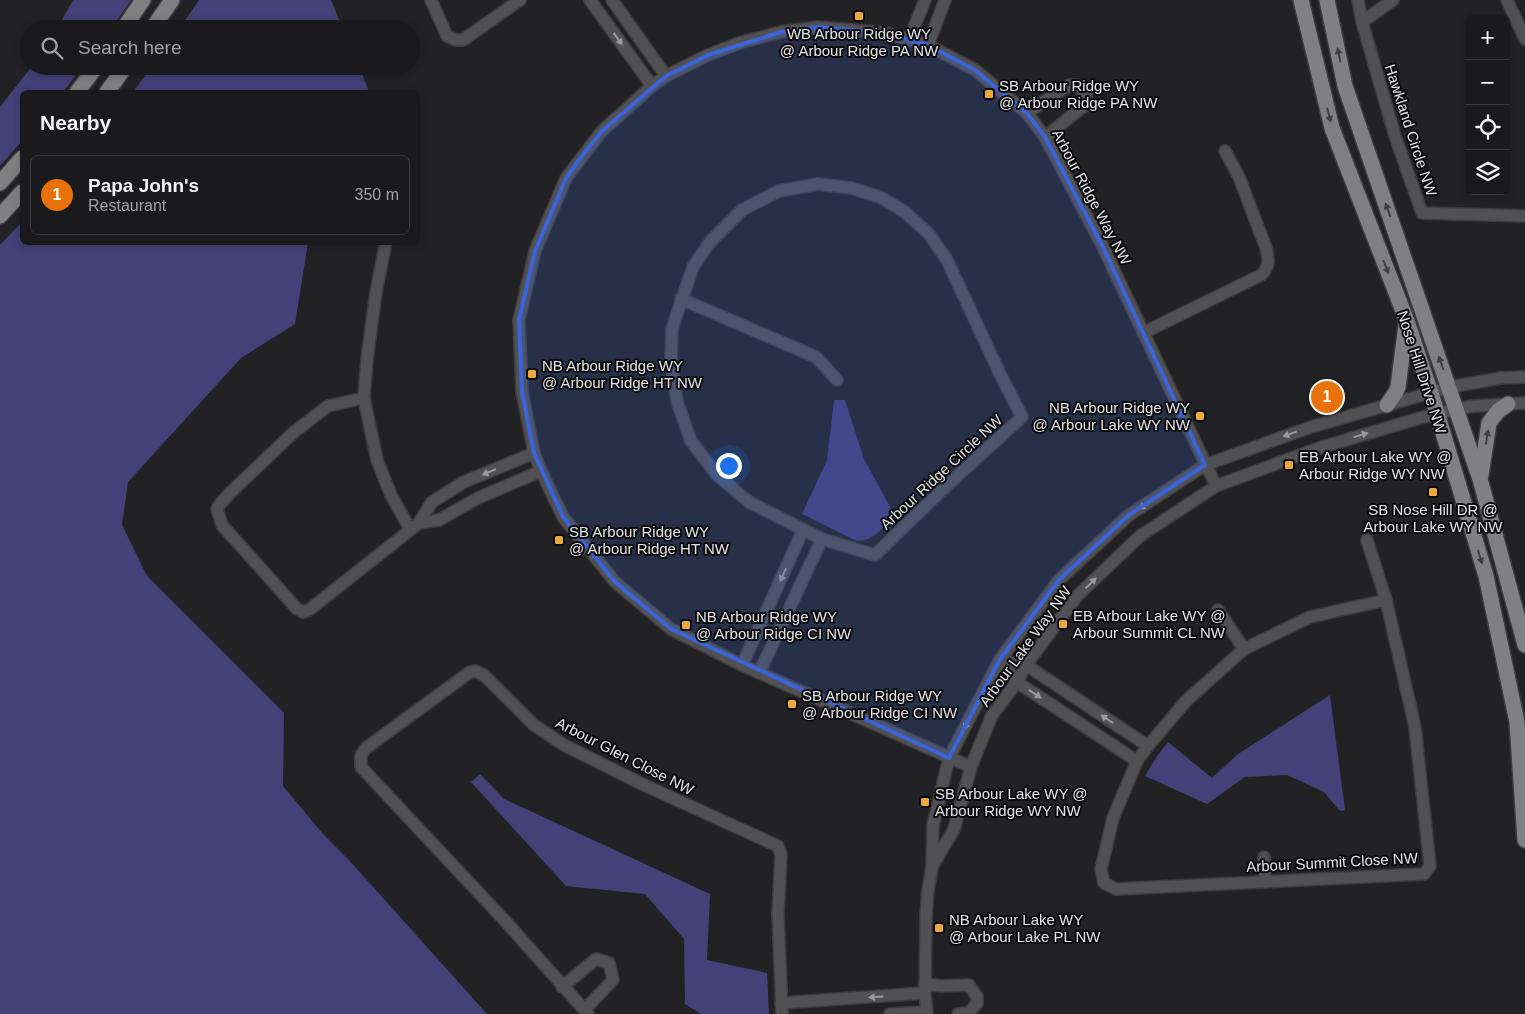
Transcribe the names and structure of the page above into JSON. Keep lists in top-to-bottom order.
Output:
{
  "streets": {
    "main road": ["Nose Hill Drive NW"],
    "street": [
      "Hawkland Circle NW",
      "Arbour Ridge Way NW",
      "Arbour Ridge Circle NW",
      "Arbour Lake Way NW",
      "Arbour Glen Close NW",
      "Arbour Summit Close NW"
    ]
  },
  "crossings": [
    ["Arbour Ridge Way NW", "Arbour Lake Way NW"],
    ["Nose Hill Drive NW", "Arbour Lake Way NW"],
    ["Arbour Lake Way NW", "Arbour Glen Close NW"]
  ],
  "places": {
    "transit": [
      "WB Arbour Ridge WY @ Arbour Ridge PA NW",
      "SB Arbour Ridge WY @ Arbour Ridge PA NW",
      "NB Arbour Ridge WY @ Arbour Ridge HT NW",
      "NB Arbour Ridge WY @ Arbour Lake WY NW",
      "EB Arbour Lake WY @ Arbour Ridge WY NW",
      "SB Nose Hill DR @ Arbour Lake WY NW",
      "SB Arbour Ridge WY @ Arbour Ridge HT NW",
      "EB Arbour Lake WY @ Arbour Summit CL NW",
      "NB Arbour Ridge WY @ Arbour Ridge CI NW",
      "SB Arbour Ridge WY @ Arbour Ridge CI NW",
      "SB Arbour Lake WY @ Arbour Ridge WY NW",
      "NB Arbour Lake WY @ Arbour Lake PL NW"
    ]
  },
  "page": {
    "map_buttons": ["+", "−"],
    "search": "Search here",
    "heading": "Nearby",
    "list": [
      {
        "mark": "1",
        "name": "Papa John's",
        "note": "Restaurant",
        "value": "350 m"
      }
    ],
    "pins": "1"
  }
}
